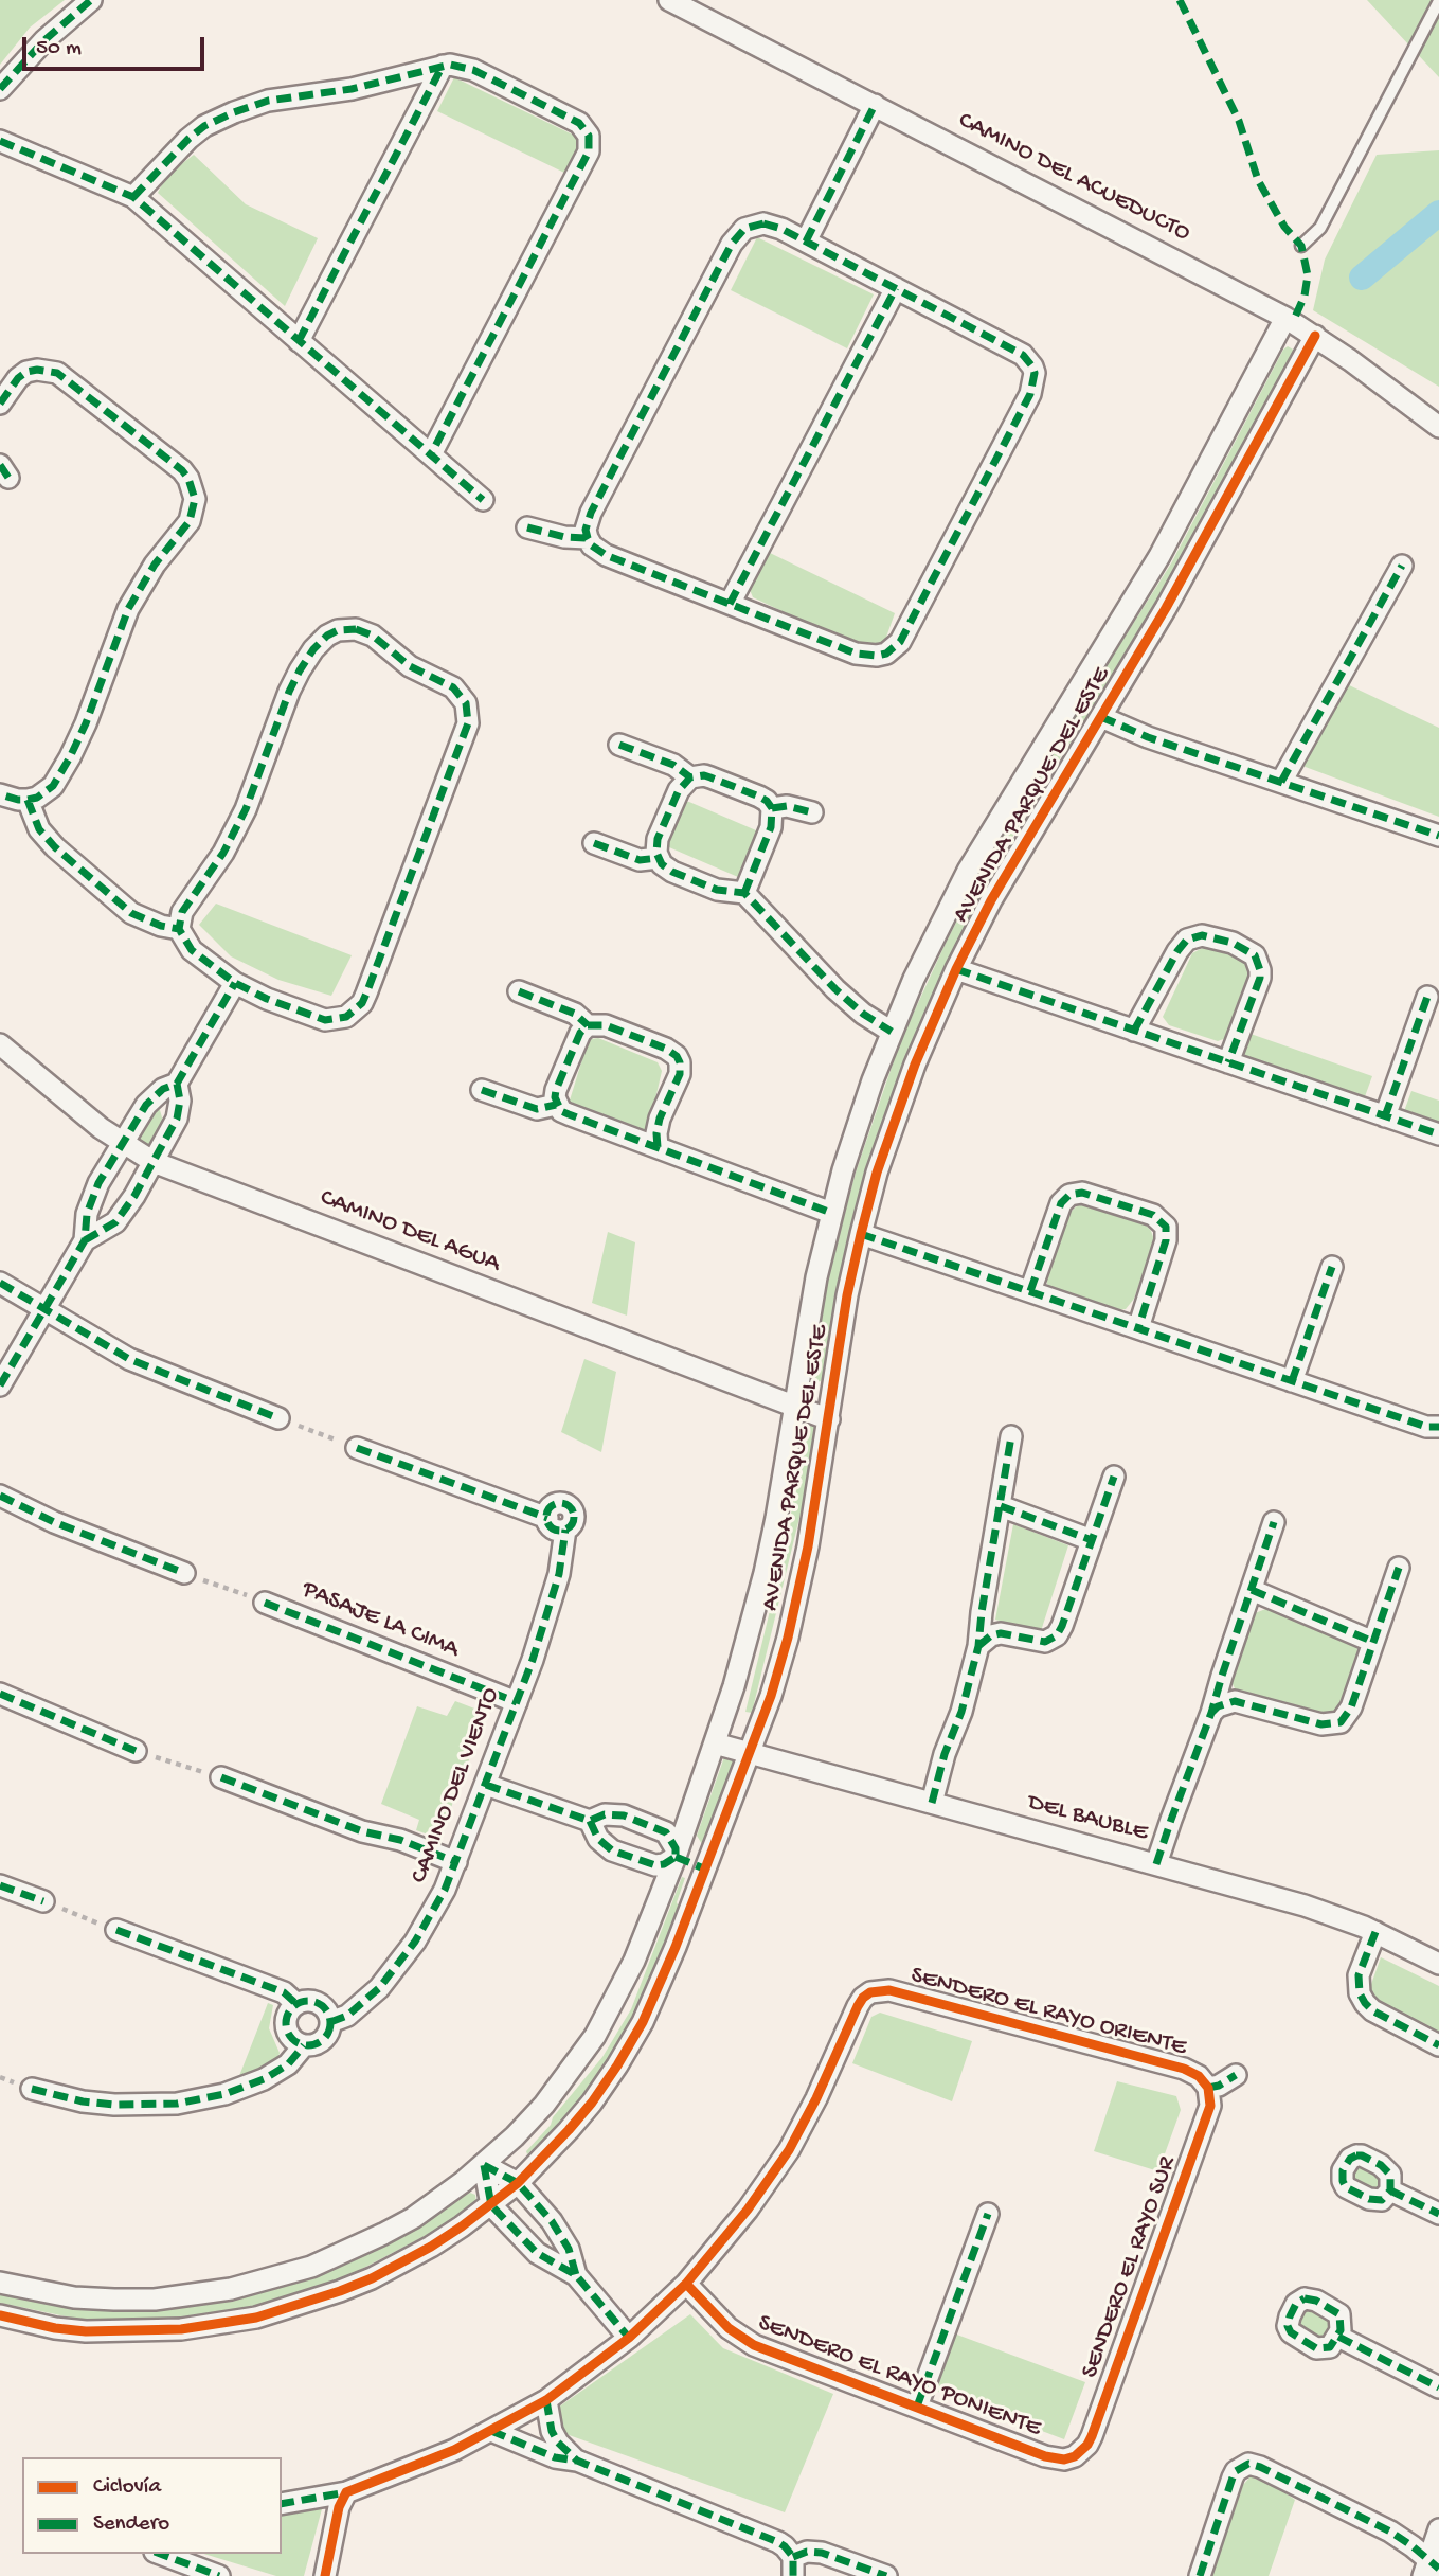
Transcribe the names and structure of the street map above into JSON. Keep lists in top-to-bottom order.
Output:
{
  "streets": {
    "street": [
      "CAMINO DEL ACUEDUCTO",
      "AVENIDA PARQUE DEL ESTE",
      "CAMINO DEL AGUA",
      "PASAJE LA CIMA",
      "CAMINO DEL VIENTO",
      "DEL BAUBLE",
      "SENDERO EL RAYO ORIENTE",
      "SENDERO EL RAYO SUR",
      "SENDERO EL RAYO PONIENTE"
    ]
  },
  "crossings": [
    ["CAMINO DEL ACUEDUCTO", "AVENIDA PARQUE DEL ESTE"],
    ["AVENIDA PARQUE DEL ESTE", "CAMINO DEL AGUA"],
    ["AVENIDA PARQUE DEL ESTE", "DEL BAUBLE"],
    ["PASAJE LA CIMA", "CAMINO DEL VIENTO"],
    ["SENDERO EL RAYO ORIENTE", "SENDERO EL RAYO SUR"],
    ["SENDERO EL RAYO ORIENTE", "SENDERO EL RAYO PONIENTE"],
    ["SENDERO EL RAYO SUR", "SENDERO EL RAYO PONIENTE"]
  ],
  "legend": ["Ciclovía", "Sendero"],
  "scale_bar": "50 m"
}
